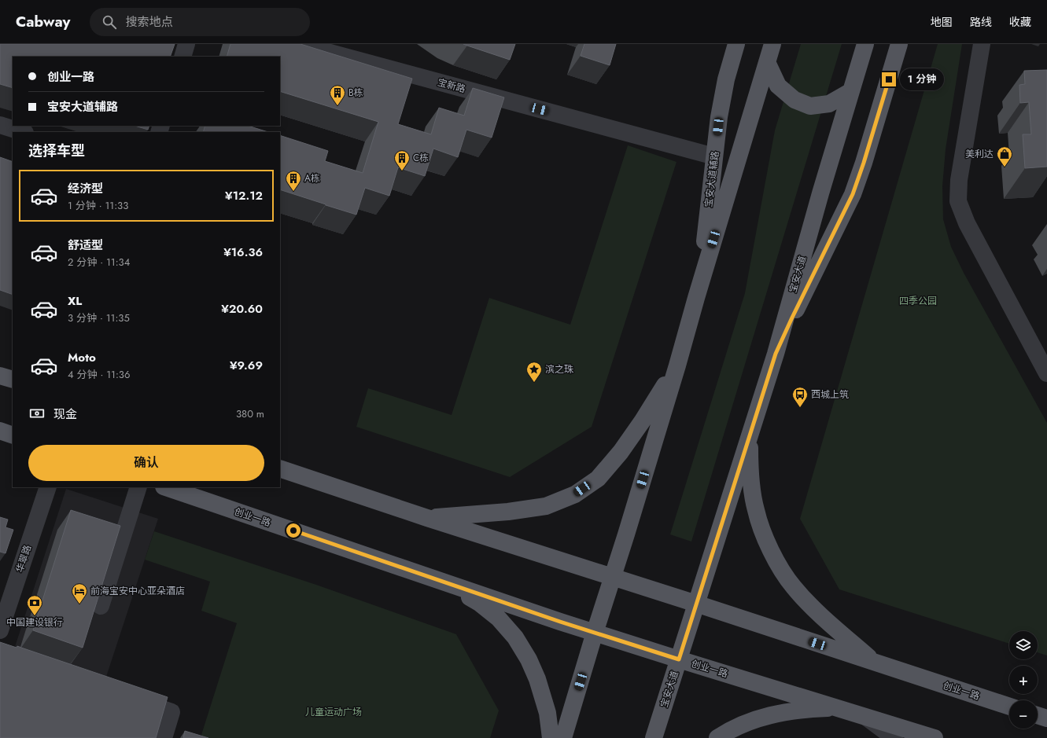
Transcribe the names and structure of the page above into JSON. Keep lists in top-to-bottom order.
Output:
{
  "streets": {
    "main road": ["宝安大道辅路", "宝安大道", "创业一路"],
    "street": ["宝新路", "华翠路"]
  },
  "crossings": [
    ["宝新路", "宝安大道辅路"],
    ["宝安大道", "创业一路"]
  ],
  "parks": ["四季公园", "儿童运动广场"],
  "places": {
    "building": ["B栋", "C栋", "A栋"],
    "shop": ["美利达"],
    "place": ["滨之珠"],
    "bus stop": ["西城上筑"],
    "hotel": ["前海宝安中心亚朵酒店"],
    "bank": ["中国建设银行"]
  },
  "page": {
    "header": "Cabway",
    "search": "搜索地点",
    "nav": ["地图", "路线", "收藏"],
    "banner": ["创业一路", "宝安大道辅路"],
    "bubble": "1 分钟",
    "heading": "选择车型",
    "list": [
      {
        "name": "经济型",
        "note": "1 分钟 · 11:33",
        "value": "¥12.12"
      },
      {
        "name": "舒适型",
        "note": "2 分钟 · 11:34",
        "value": "¥16.36"
      },
      {
        "name": "XL",
        "note": "3 分钟 · 11:35",
        "value": "¥20.60"
      },
      {
        "name": "Moto",
        "note": "4 分钟 · 11:36",
        "value": "¥9.69"
      }
    ],
    "pay": ["现金", "380 m"],
    "buttons": "确认",
    "map_buttons": ["+", "−"]
  }
}
